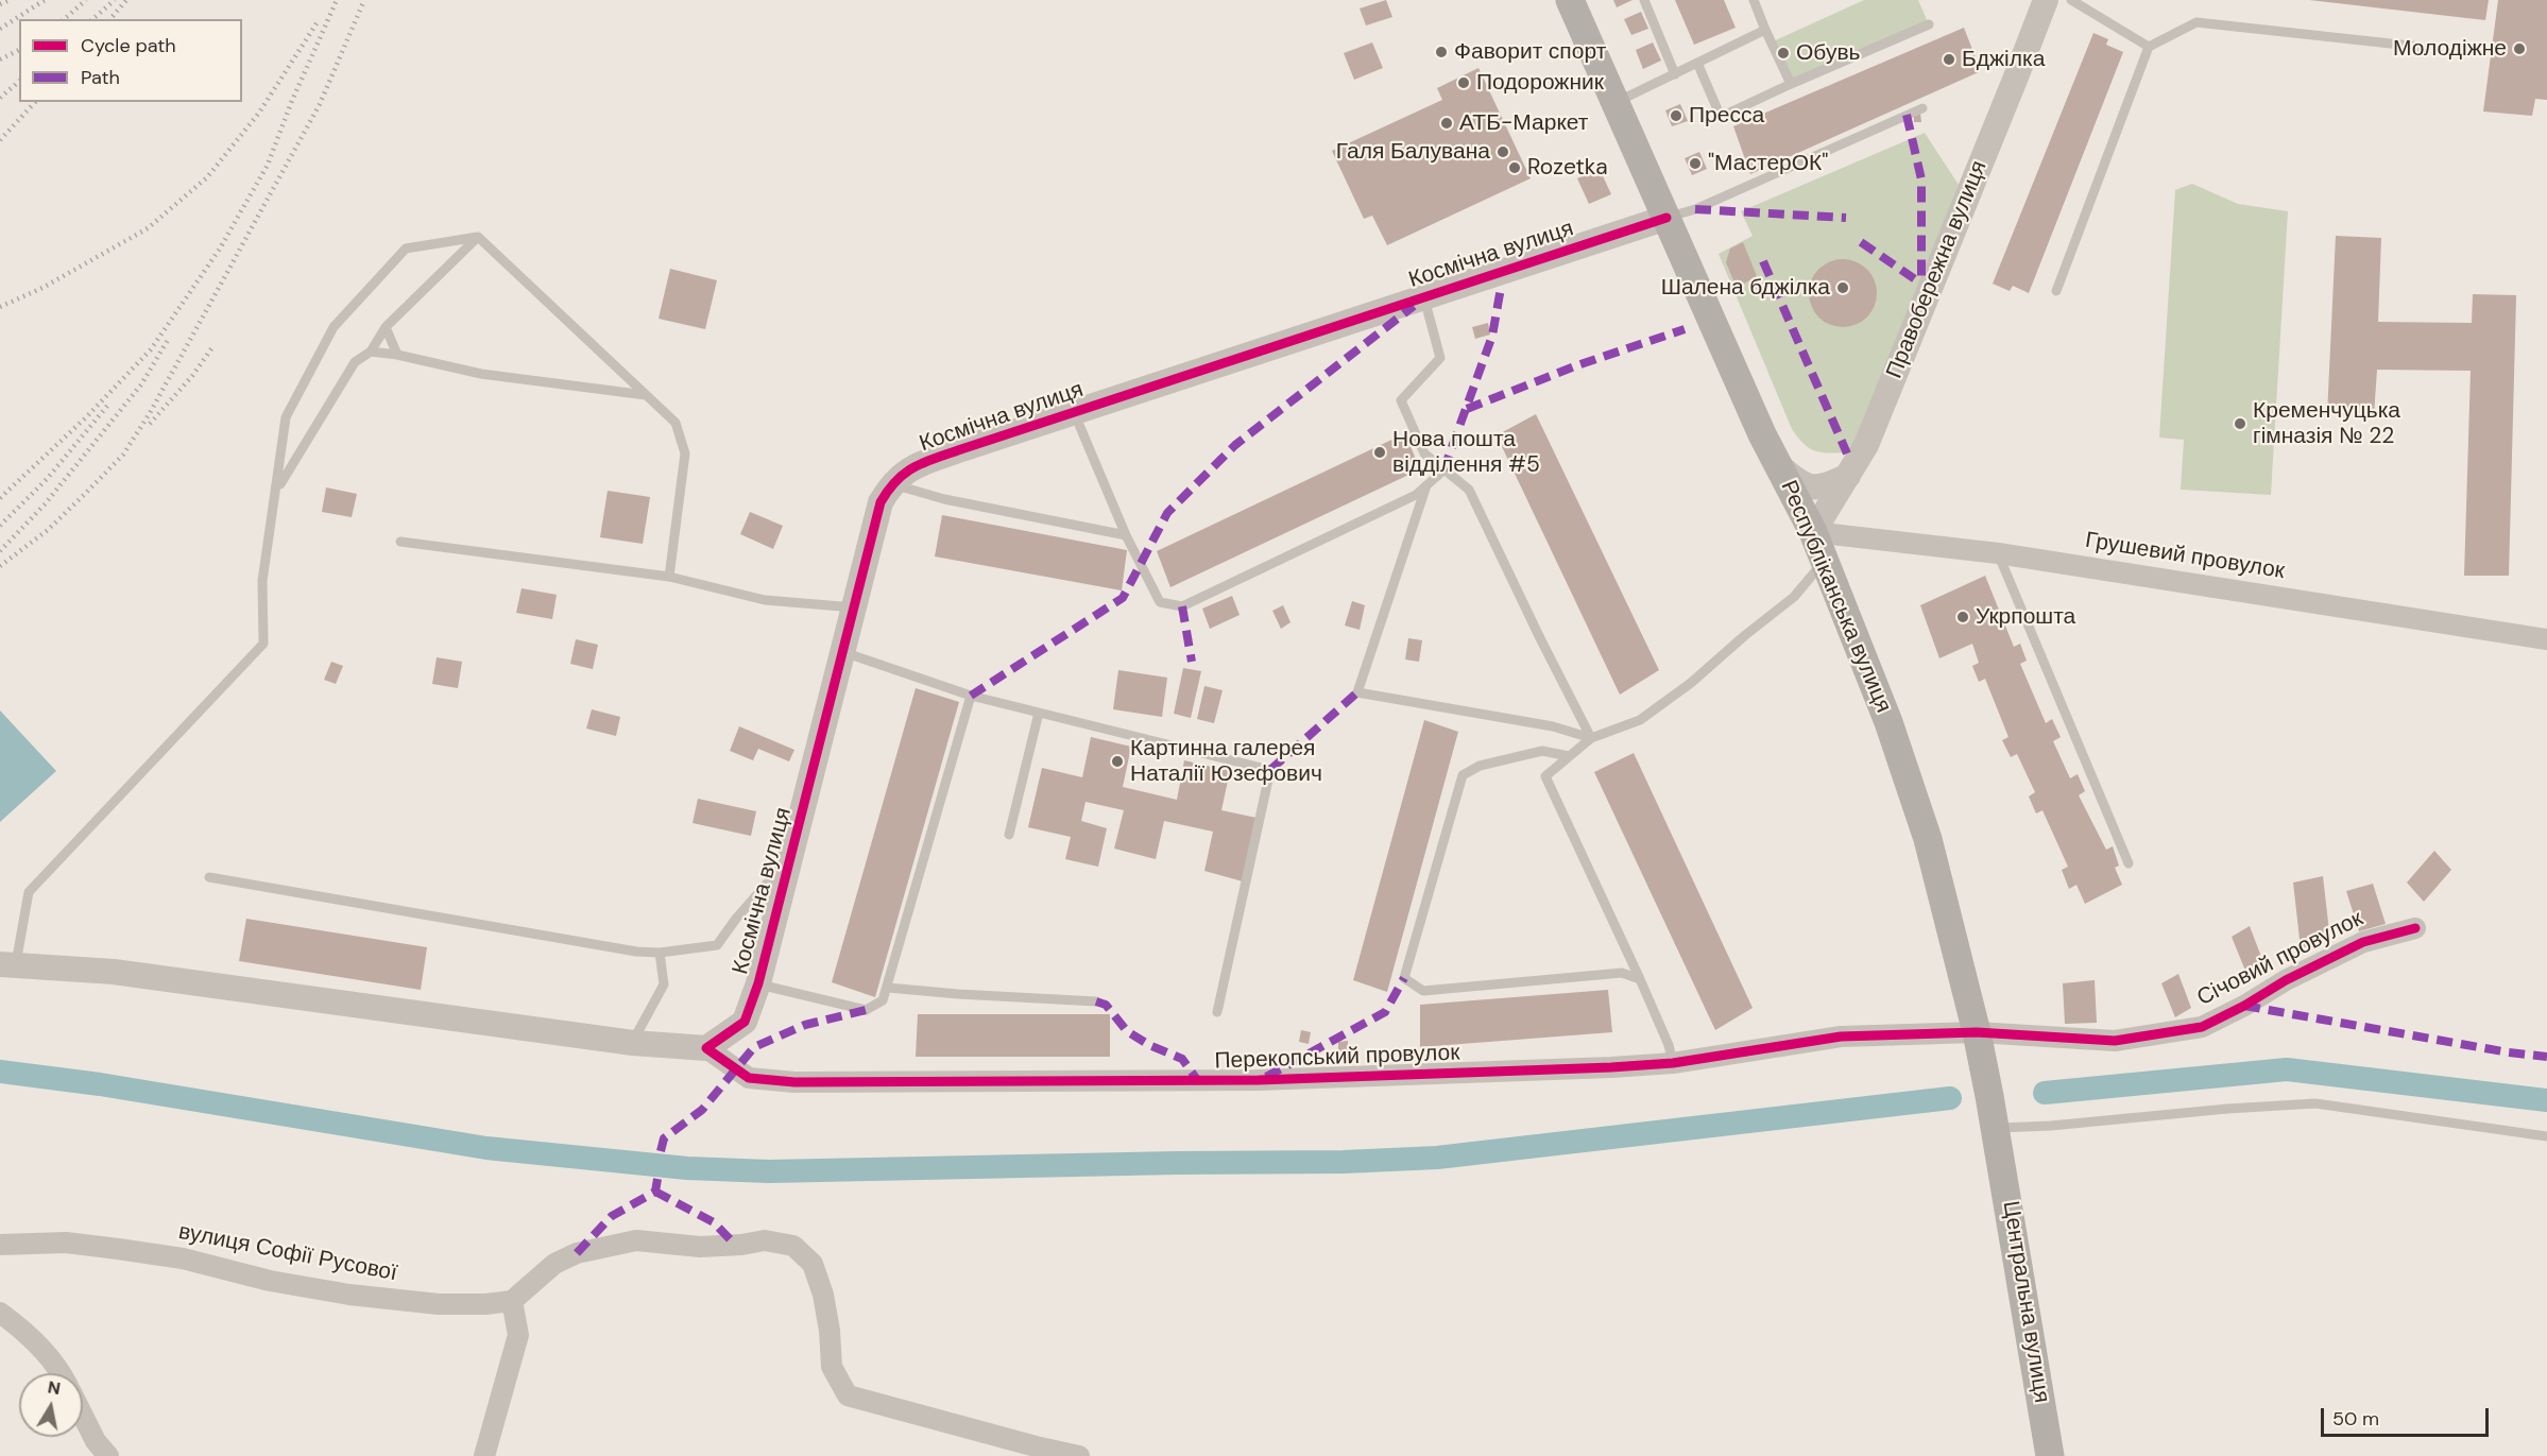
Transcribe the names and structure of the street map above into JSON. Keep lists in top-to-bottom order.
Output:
{
  "streets": {
    "main road": ["Республіканська вулиця", "Центральна вулиця"],
    "street": [
      "Космічна вулиця",
      "Правобережна вулиця",
      "Грушевий провулок",
      "Січовий провулок",
      "Перекопський провулок",
      "вулиця Софії Русової"
    ]
  },
  "crossings": [
    ["Космічна вулиця", "Республіканська вулиця"],
    ["Космічна вулиця", "Перекопський провулок"],
    ["Правобережна вулиця", "Грушевий провулок"],
    ["Правобережна вулиця", "Республіканська вулиця"],
    ["Грушевий провулок", "Республіканська вулиця"],
    ["Республіканська вулиця", "Січовий провулок"],
    ["Республіканська вулиця", "Перекопський провулок"],
    ["Республіканська вулиця", "Центральна вулиця"],
    ["Січовий провулок", "Перекопський провулок"]
  ],
  "places": [
    "Молодіжне",
    "Фаворит спорт",
    "Обувь",
    "Бджілка",
    "Подорожник",
    "Пресса",
    "АТБ-Маркет",
    "Галя Балувана",
    "\"МастерОК\"",
    "Rozetka",
    "Шалена бджілка",
    "Кременчуцька гімназія № 22",
    "Нова пошта відділення #5",
    "Укрпошта",
    "Картинна галерея Наталії Юзефович"
  ],
  "legend": ["Cycle path", "Path"],
  "scale_bar": "50 m",
  "north": "top"
}
